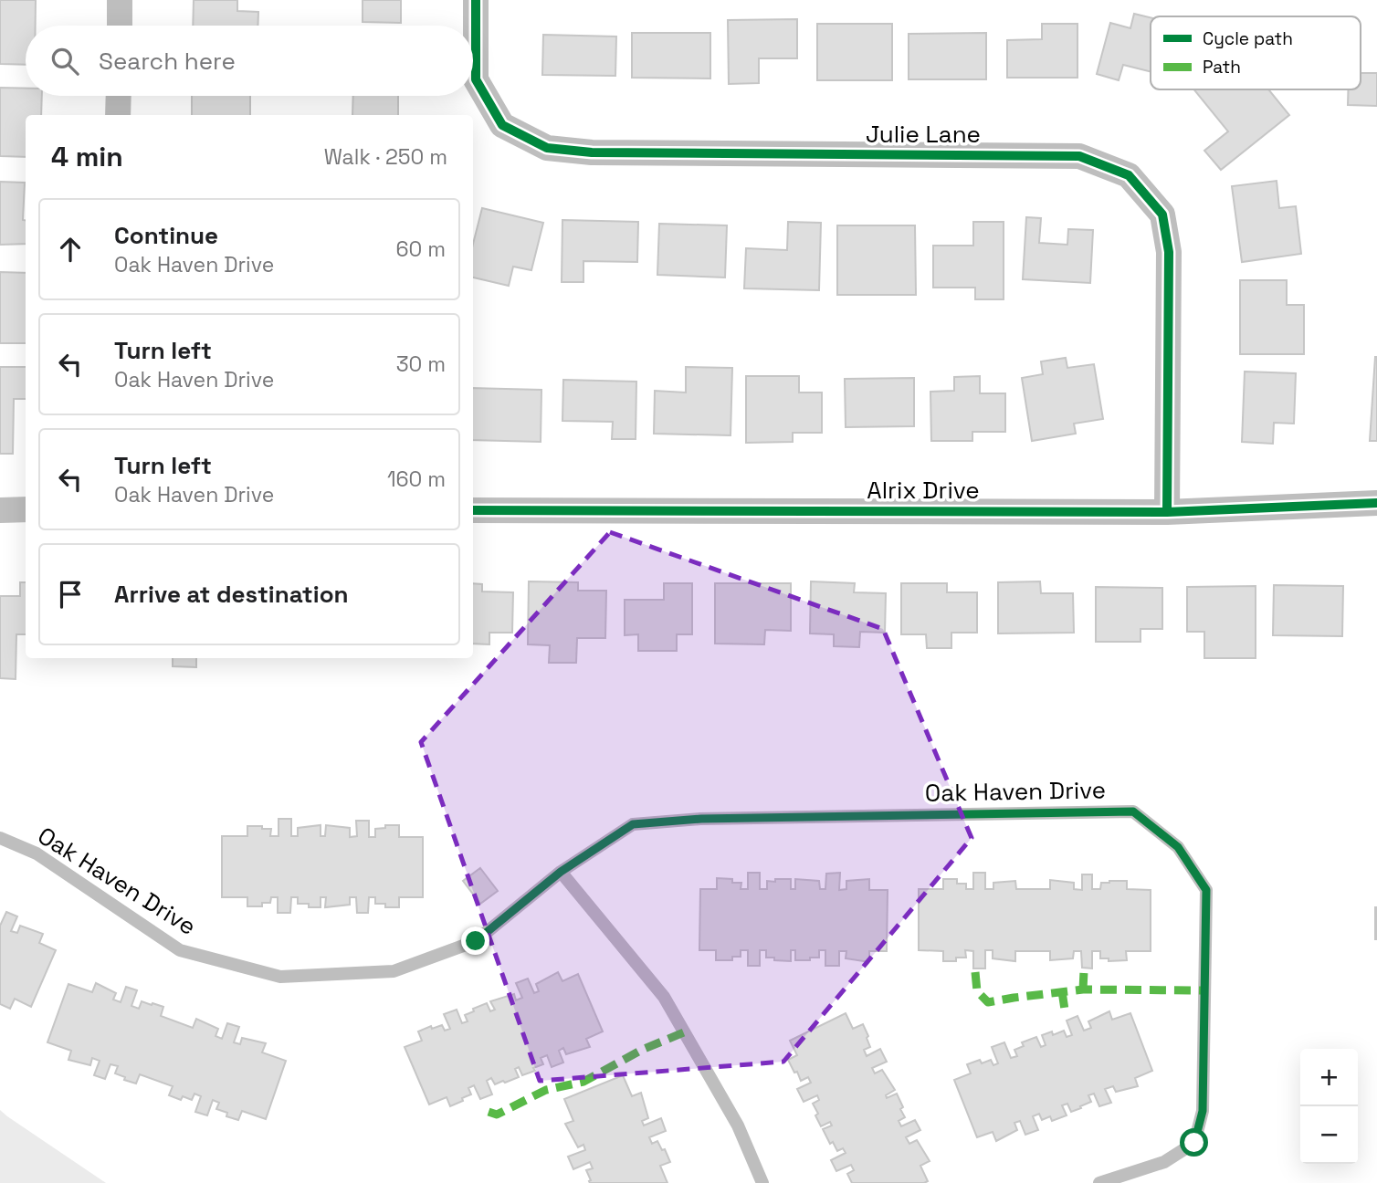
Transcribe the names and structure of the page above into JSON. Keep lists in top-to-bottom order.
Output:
{
  "streets": {
    "street": ["Julie Lane", "Alrix Drive"],
    "lane": ["Oak Haven Drive"]
  },
  "crossings": [
    ["Julie Lane", "Alrix Drive"]
  ],
  "legend": ["Cycle path", "Path"],
  "page": {
    "search": "Search here",
    "heading": ["4 min", "Walk · 250 m"],
    "list": [
      ["Continue", "Oak Haven Drive", "60 m"],
      ["Turn left", "Oak Haven Drive", "30 m"],
      ["Turn left", "Oak Haven Drive", "160 m"],
      "Arrive at destination"
    ],
    "map_buttons": ["+", "−"]
  }
}
